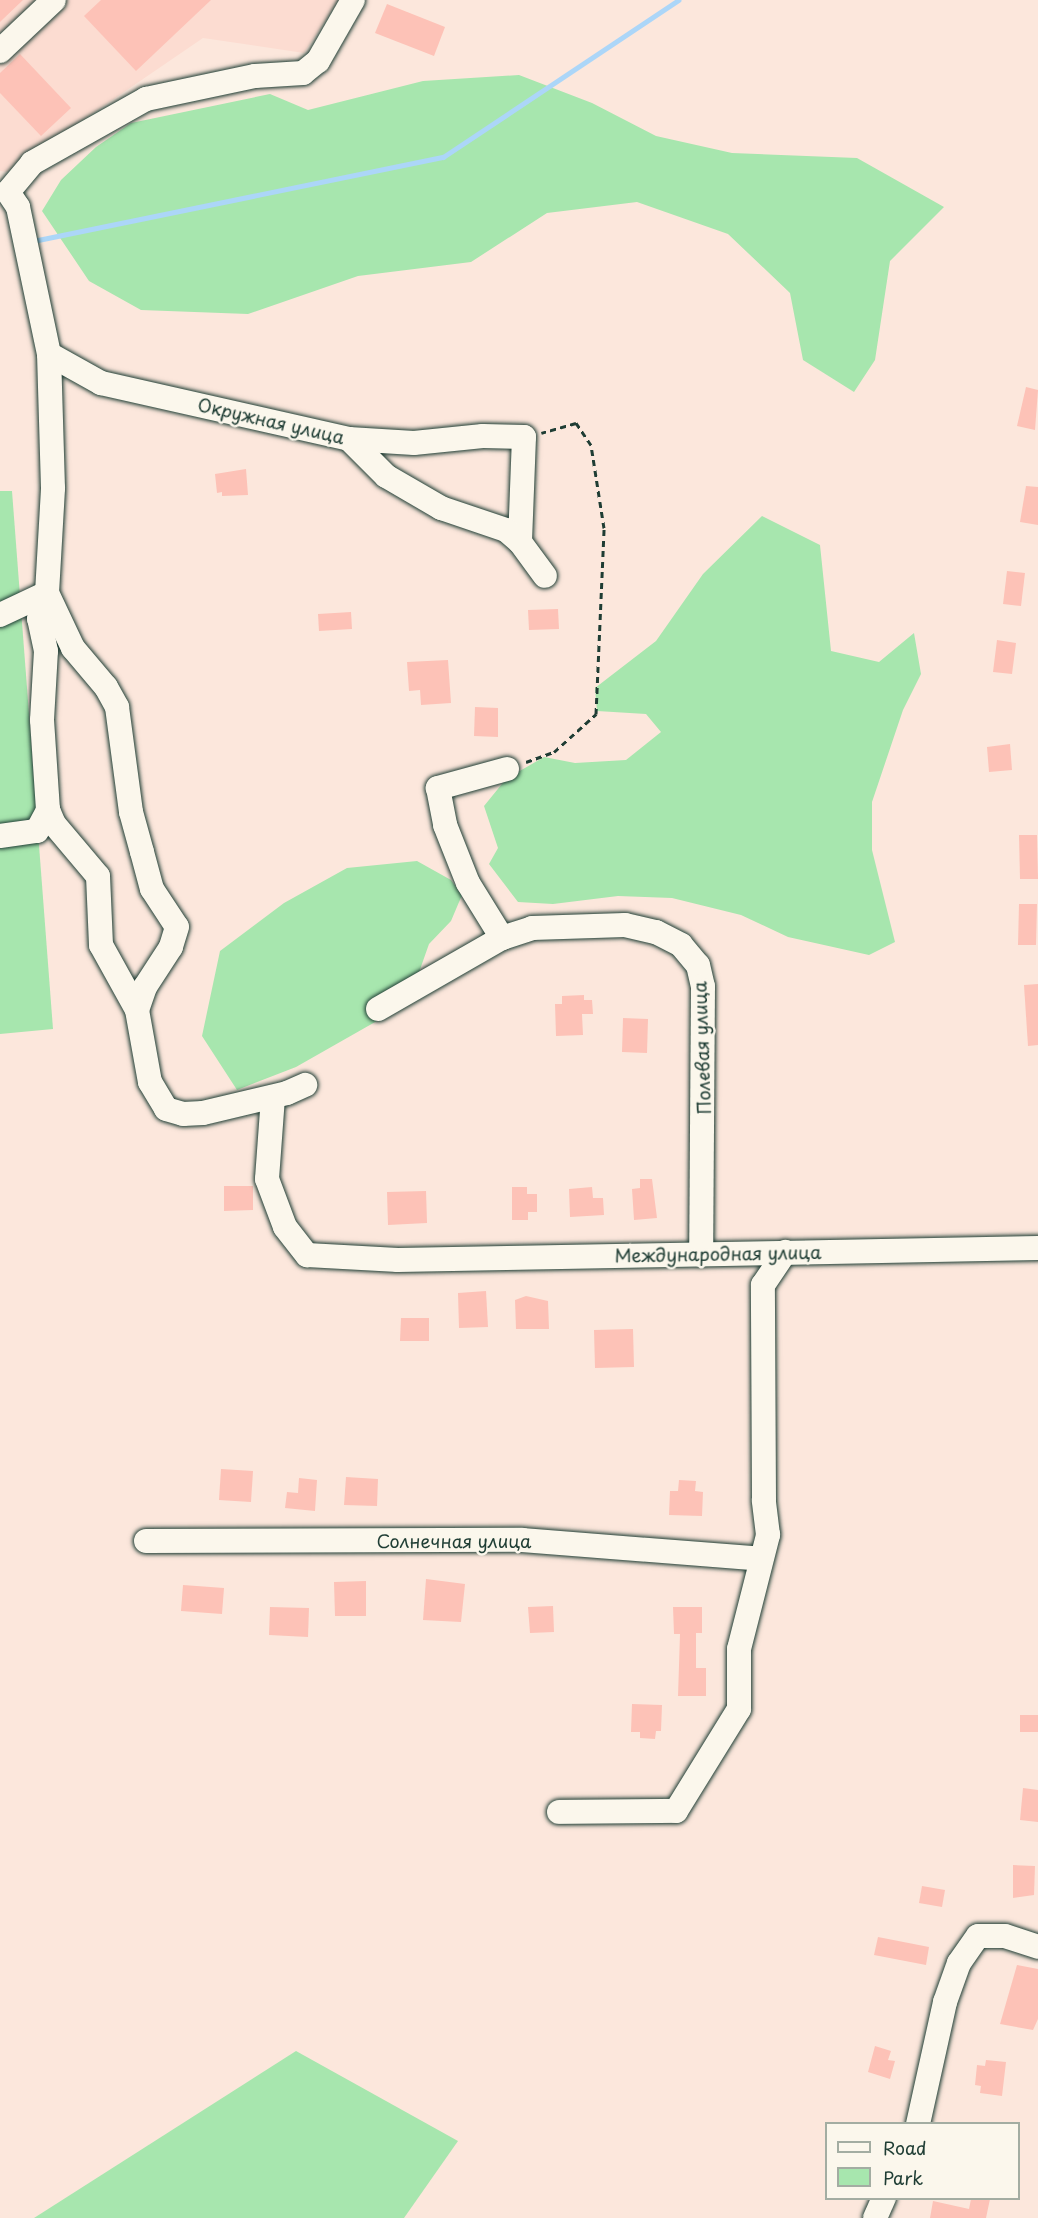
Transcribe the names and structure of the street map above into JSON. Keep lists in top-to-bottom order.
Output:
{
  "streets": {
    "street": [
      "Окружная улица",
      "Полевая улица",
      "Международная улица",
      "Солнечная улица"
    ]
  },
  "crossings": [
    ["Полевая улица", "Международная улица"]
  ],
  "legend": ["Road", "Park"]
}
